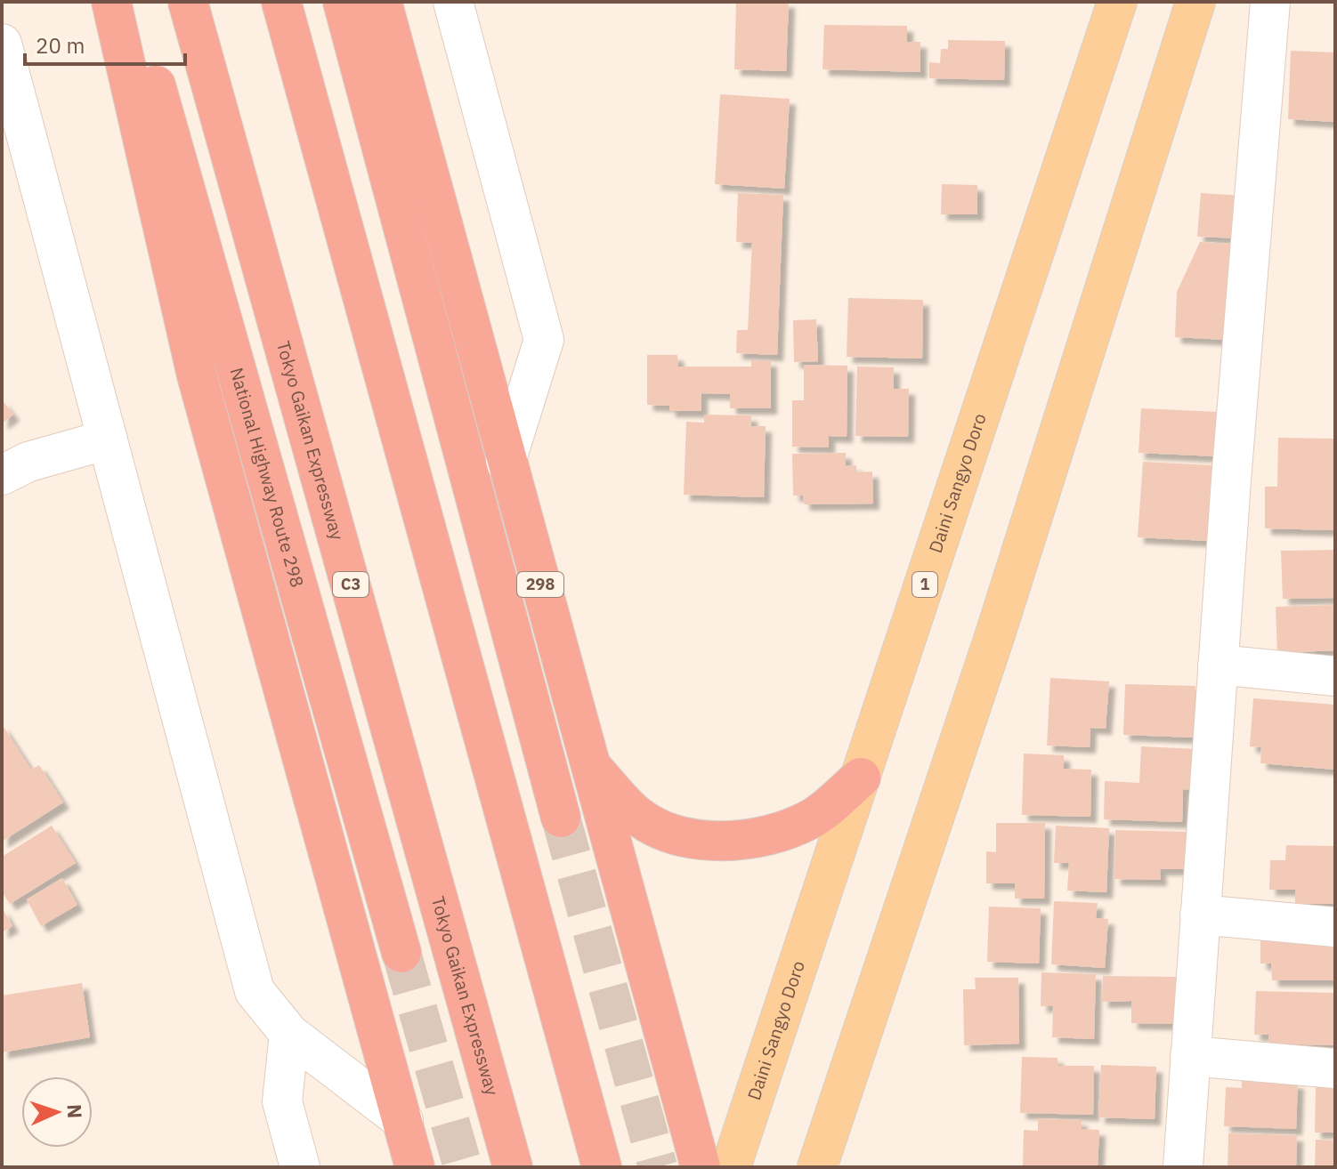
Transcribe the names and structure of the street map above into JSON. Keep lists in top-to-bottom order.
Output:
{
  "streets": {
    "highway": [
      "Tokyo Gaikan Expressway",
      "National Highway Route 298",
      "C3",
      "298"
    ],
    "main road": ["Daini Sangyo Doro", "1"]
  },
  "scale_bar": "20 m",
  "north": "right"
}
